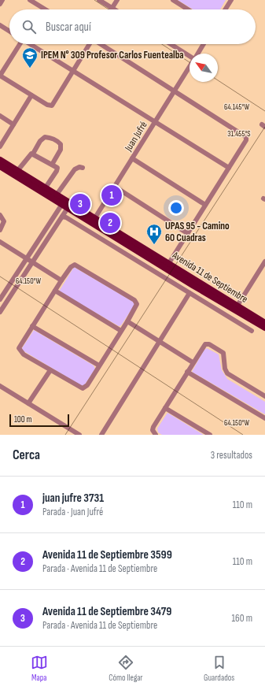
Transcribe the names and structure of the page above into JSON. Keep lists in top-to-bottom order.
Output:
{
  "streets": {
    "main road": ["Avenida 11 de Septiembre"],
    "street": ["Juan Jufré"]
  },
  "crossings": [
    ["Juan Jufré", "Avenida 11 de Septiembre"]
  ],
  "places": {
    "school or university": ["IPEM N° 309 Profesor Carlos Fuentealba"],
    "hospital": ["UPAS 95 - Camino 60 Cuadras"]
  },
  "scale_bar": "100 m",
  "north": "top left",
  "page": {
    "search": "Buscar aquí",
    "pins": ["1", "3", "2"],
    "scale": "100 m",
    "heading": ["Cerca", "3 resultados"],
    "list": [
      {
        "mark": "1",
        "name": "juan jufre 3731",
        "note": "Parada · Juan Jufré",
        "value": "110 m"
      },
      {
        "mark": "2",
        "name": "Avenida 11 de Septiembre 3599",
        "note": "Parada · Avenida 11 de Septiembre",
        "value": "110 m"
      },
      {
        "mark": "3",
        "name": "Avenida 11 de Septiembre 3479",
        "note": "Parada · Avenida 11 de Septiembre",
        "value": "160 m"
      }
    ],
    "nav": ["Mapa", "Cómo llegar", "Guardados"]
  },
  "coordinates": ["64.145°W", "31.455°S", "64.150°W"]
}
